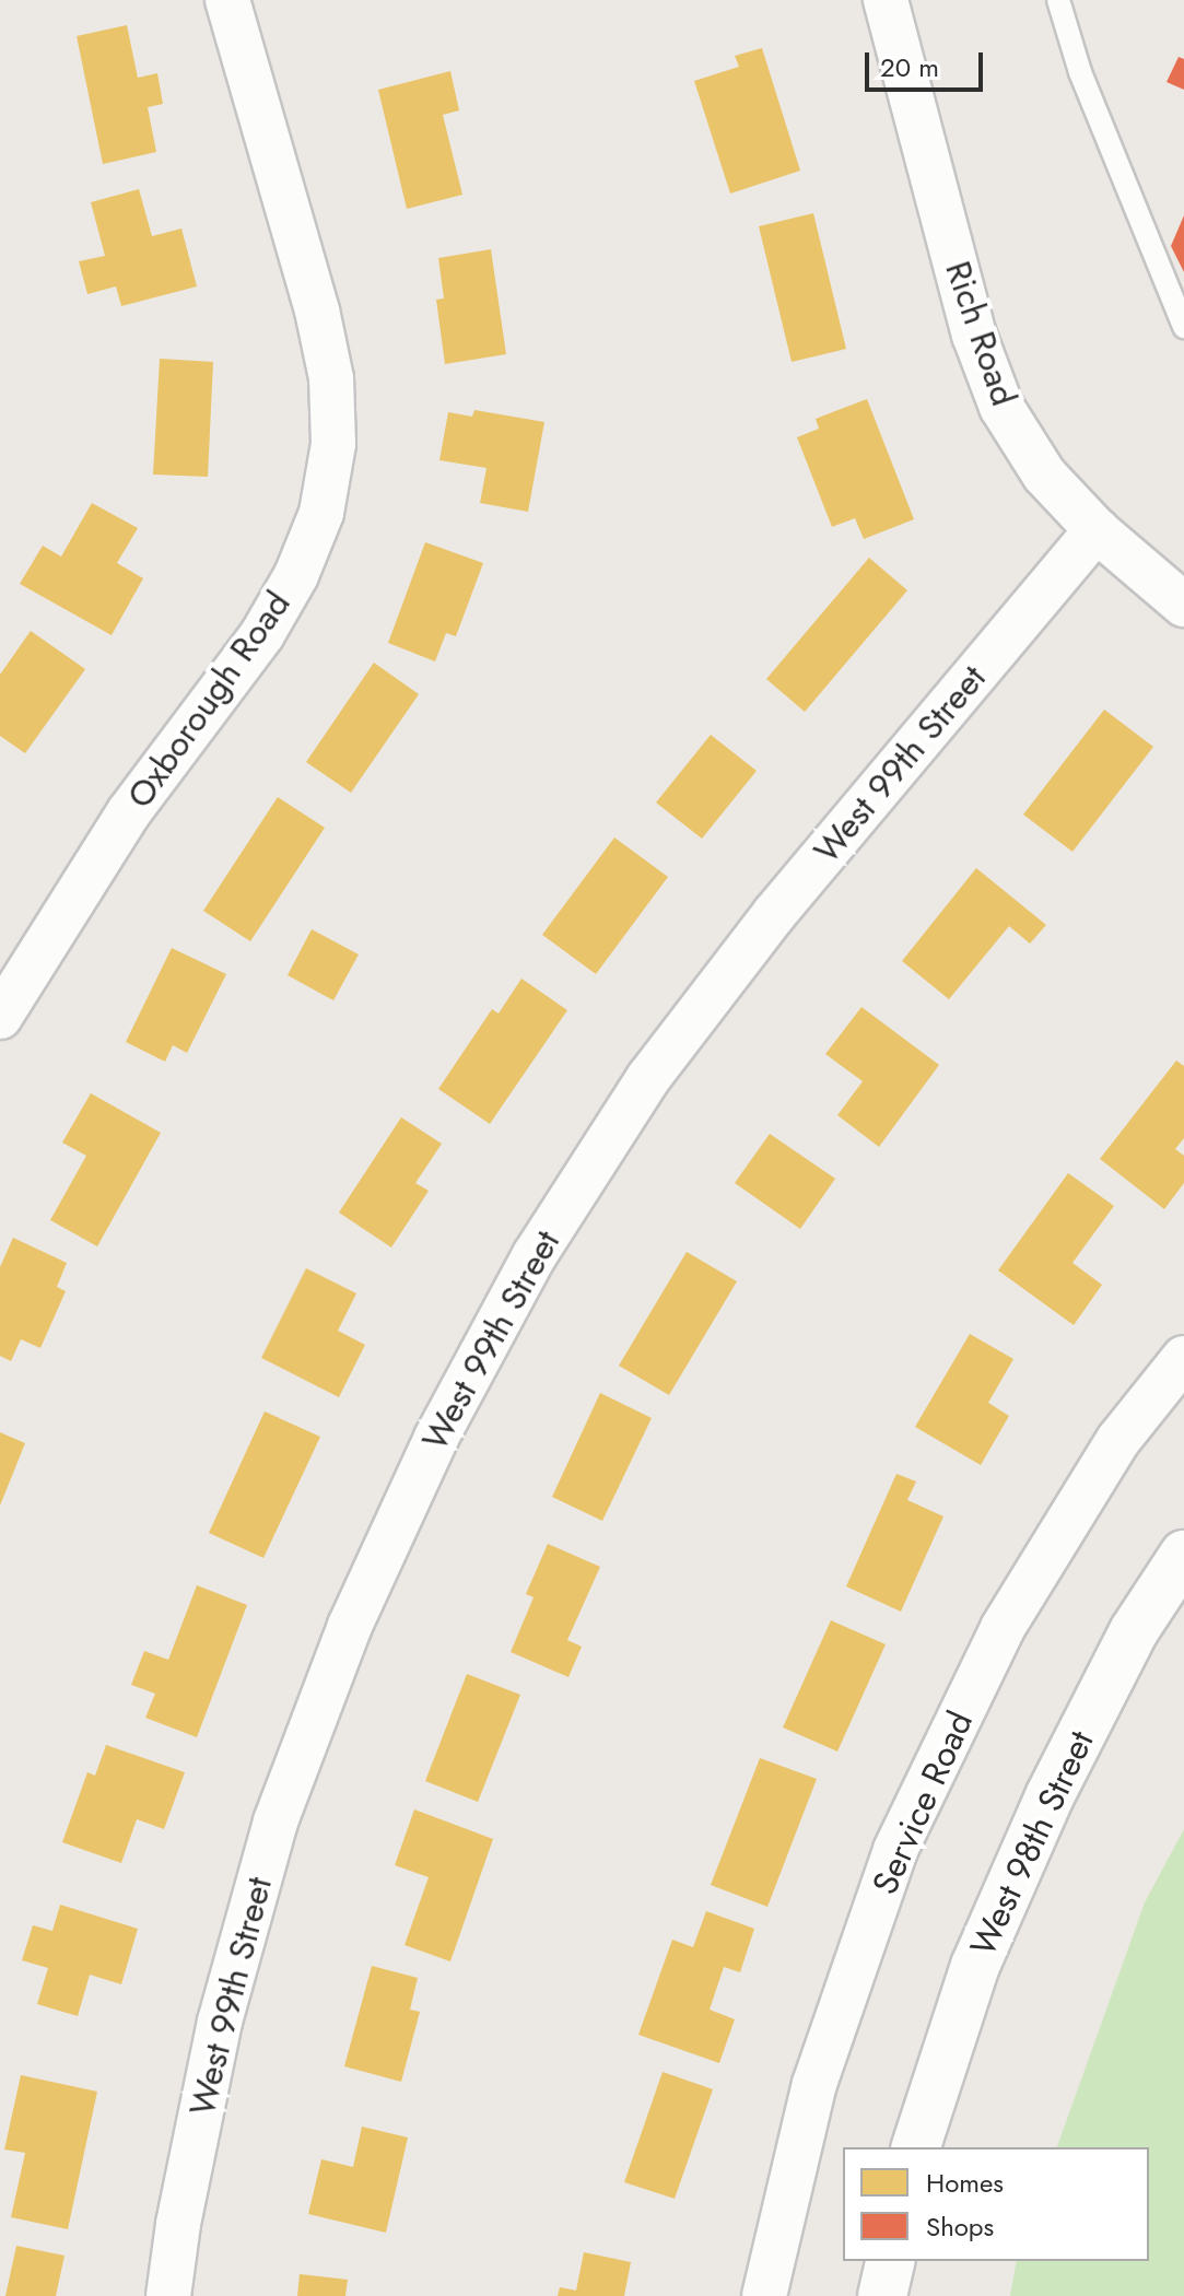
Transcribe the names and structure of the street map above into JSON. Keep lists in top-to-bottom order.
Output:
{
  "streets": {
    "street": [
      "Rich Road",
      "Oxborough Road",
      "West 99th Street",
      "Service Road",
      "West 98th Street"
    ]
  },
  "crossings": [
    ["Rich Road", "West 99th Street"]
  ],
  "legend": ["Homes", "Shops"],
  "scale_bar": "20 m"
}
